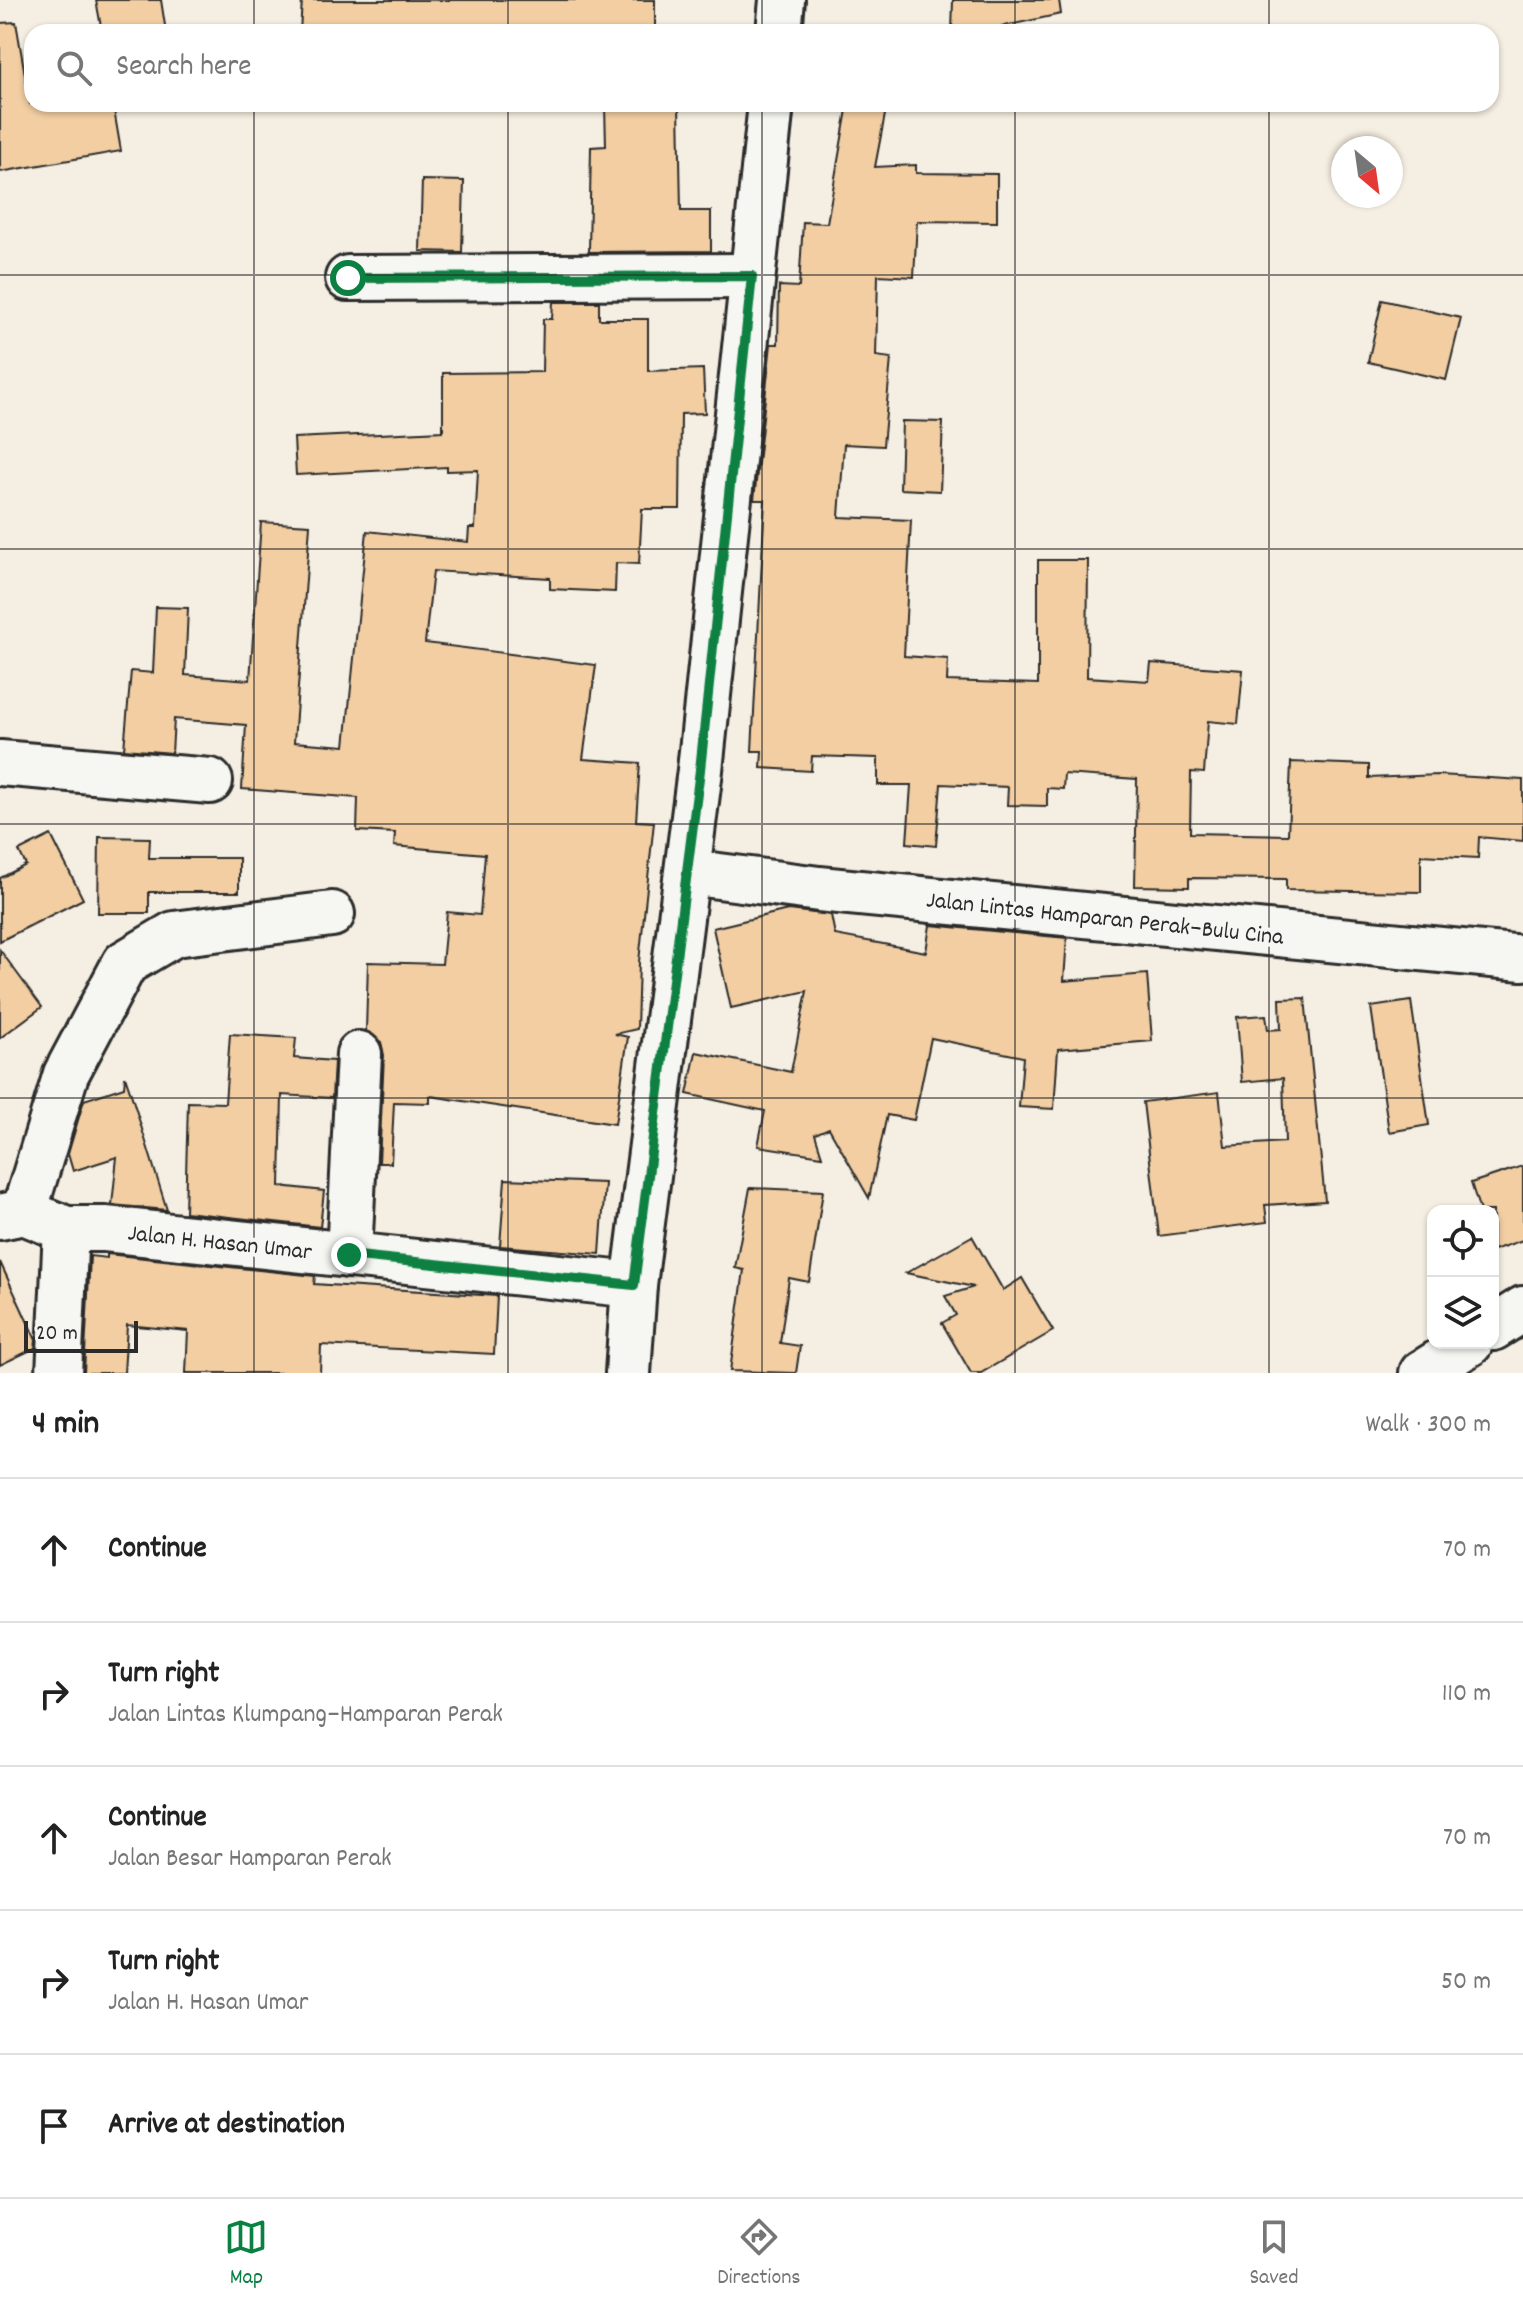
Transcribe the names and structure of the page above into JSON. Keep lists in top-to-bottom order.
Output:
{
  "streets": {
    "street": ["Jalan Lintas Hamparan Perak–Bulu Cina", "Jalan H. Hasan Umar"]
  },
  "scale_bar": "20 m",
  "north": "bottom right",
  "page": {
    "search": "Search here",
    "scale": "20 m",
    "heading": ["4 min", "Walk · 300 m"],
    "list": [
      ["Continue", "70 m"],
      ["Turn right", "Jalan Lintas Klumpang–Hamparan Perak", "110 m"],
      ["Continue", "Jalan Besar Hamparan Perak", "70 m"],
      ["Turn right", "Jalan H. Hasan Umar", "50 m"],
      "Arrive at destination"
    ],
    "nav": ["Map", "Directions", "Saved"]
  }
}
